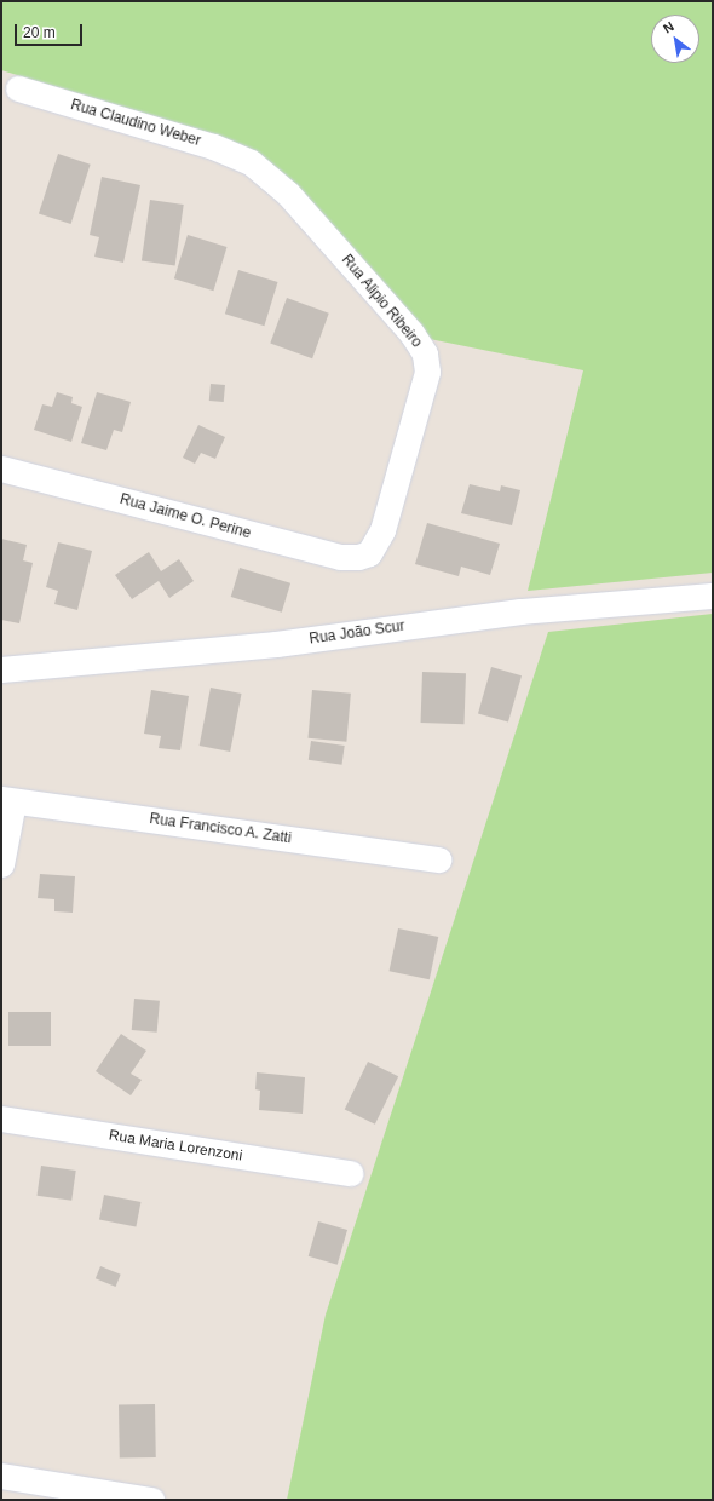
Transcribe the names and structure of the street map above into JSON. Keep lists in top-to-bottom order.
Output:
{
  "streets": {
    "street": [
      "Rua Claudino Weber",
      "Rua Alipio Ribeiro",
      "Rua Jaime O. Perine",
      "Rua João Scur",
      "Rua Francisco A. Zatti",
      "Rua Maria Lorenzoni"
    ]
  },
  "crossings": [
    ["Rua Claudino Weber", "Rua Alipio Ribeiro"],
    ["Rua Alipio Ribeiro", "Rua Jaime O. Perine"]
  ],
  "scale_bar": "20 m",
  "north": "top left"
}
